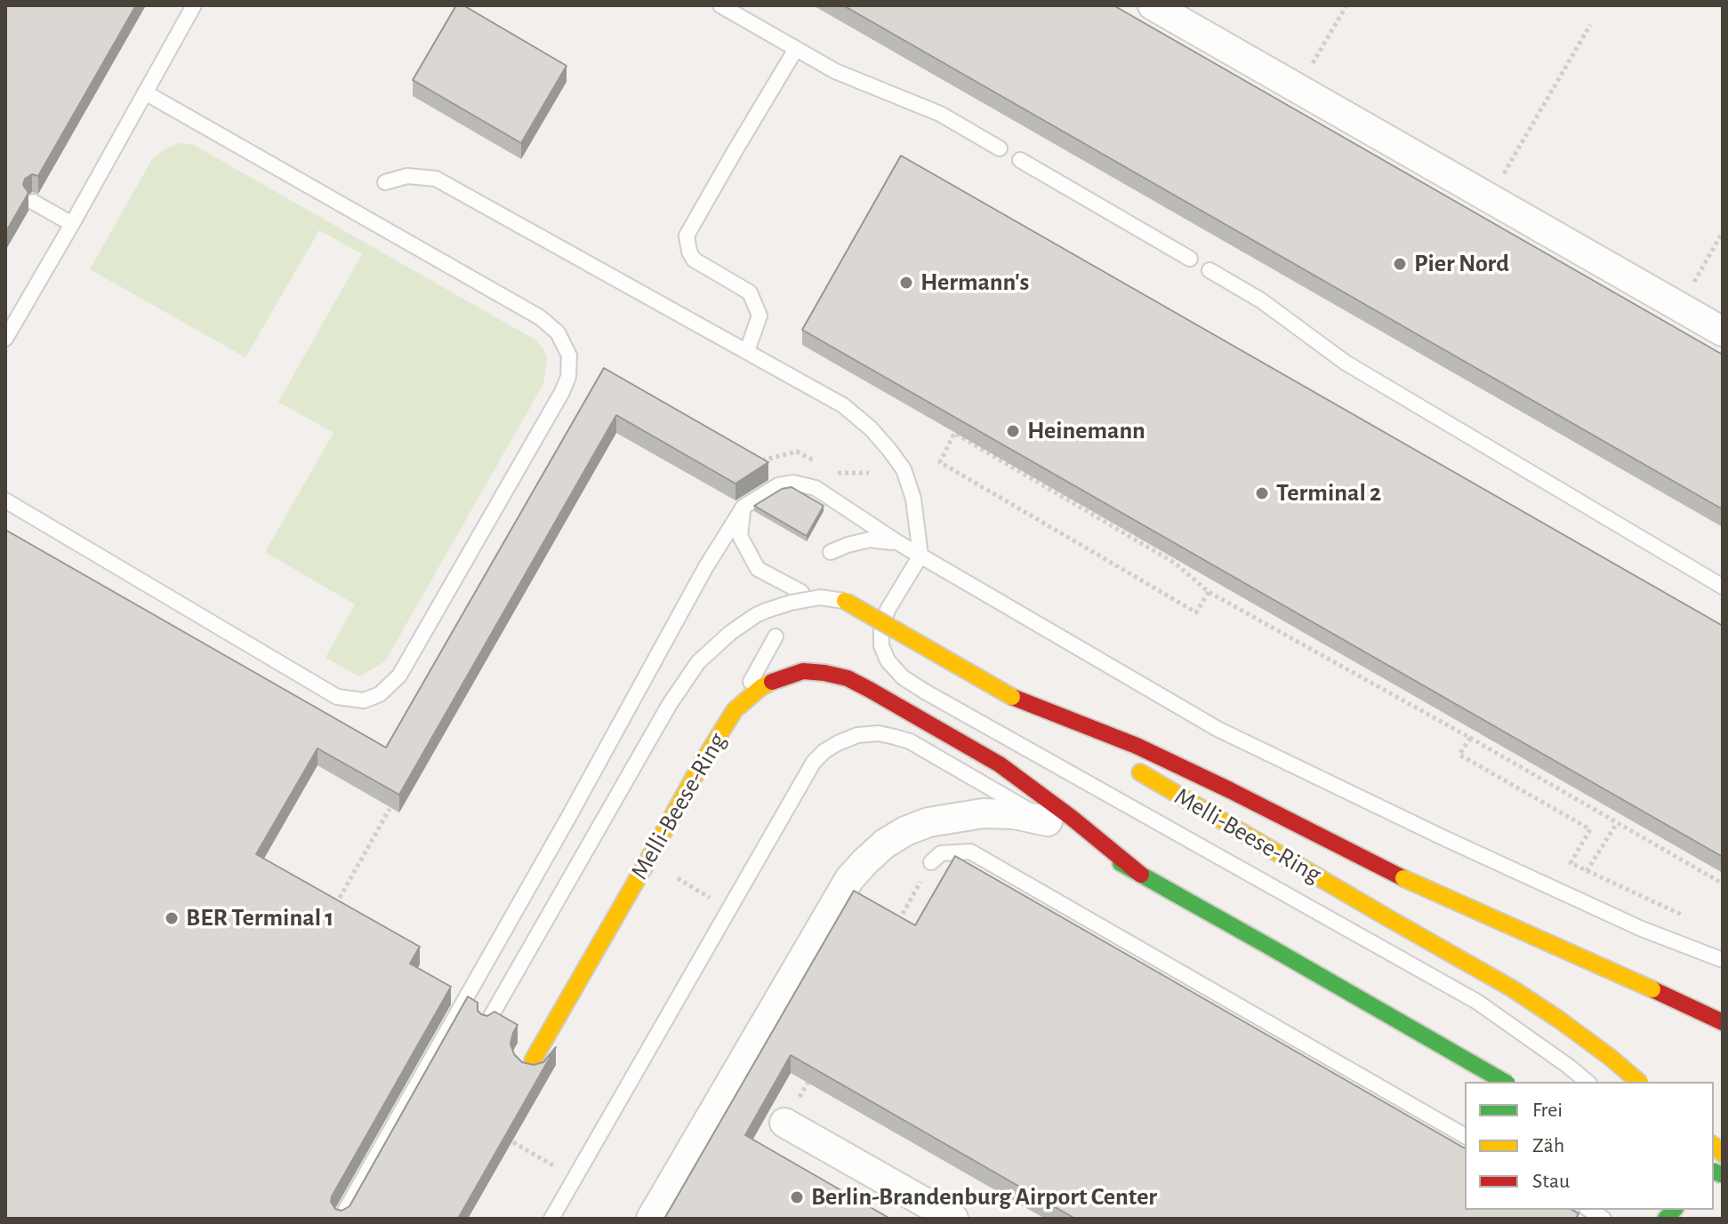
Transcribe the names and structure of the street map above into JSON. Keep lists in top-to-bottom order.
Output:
{
  "streets": {
    "street": ["Melli-Beese-Ring"]
  },
  "places": [
    "Pier Nord",
    "Hermann's",
    "Heinemann",
    "Terminal 2",
    "BER Terminal 1",
    "Berlin-Brandenburg Airport Center"
  ],
  "legend": ["Frei", "Zäh", "Stau"]
}
